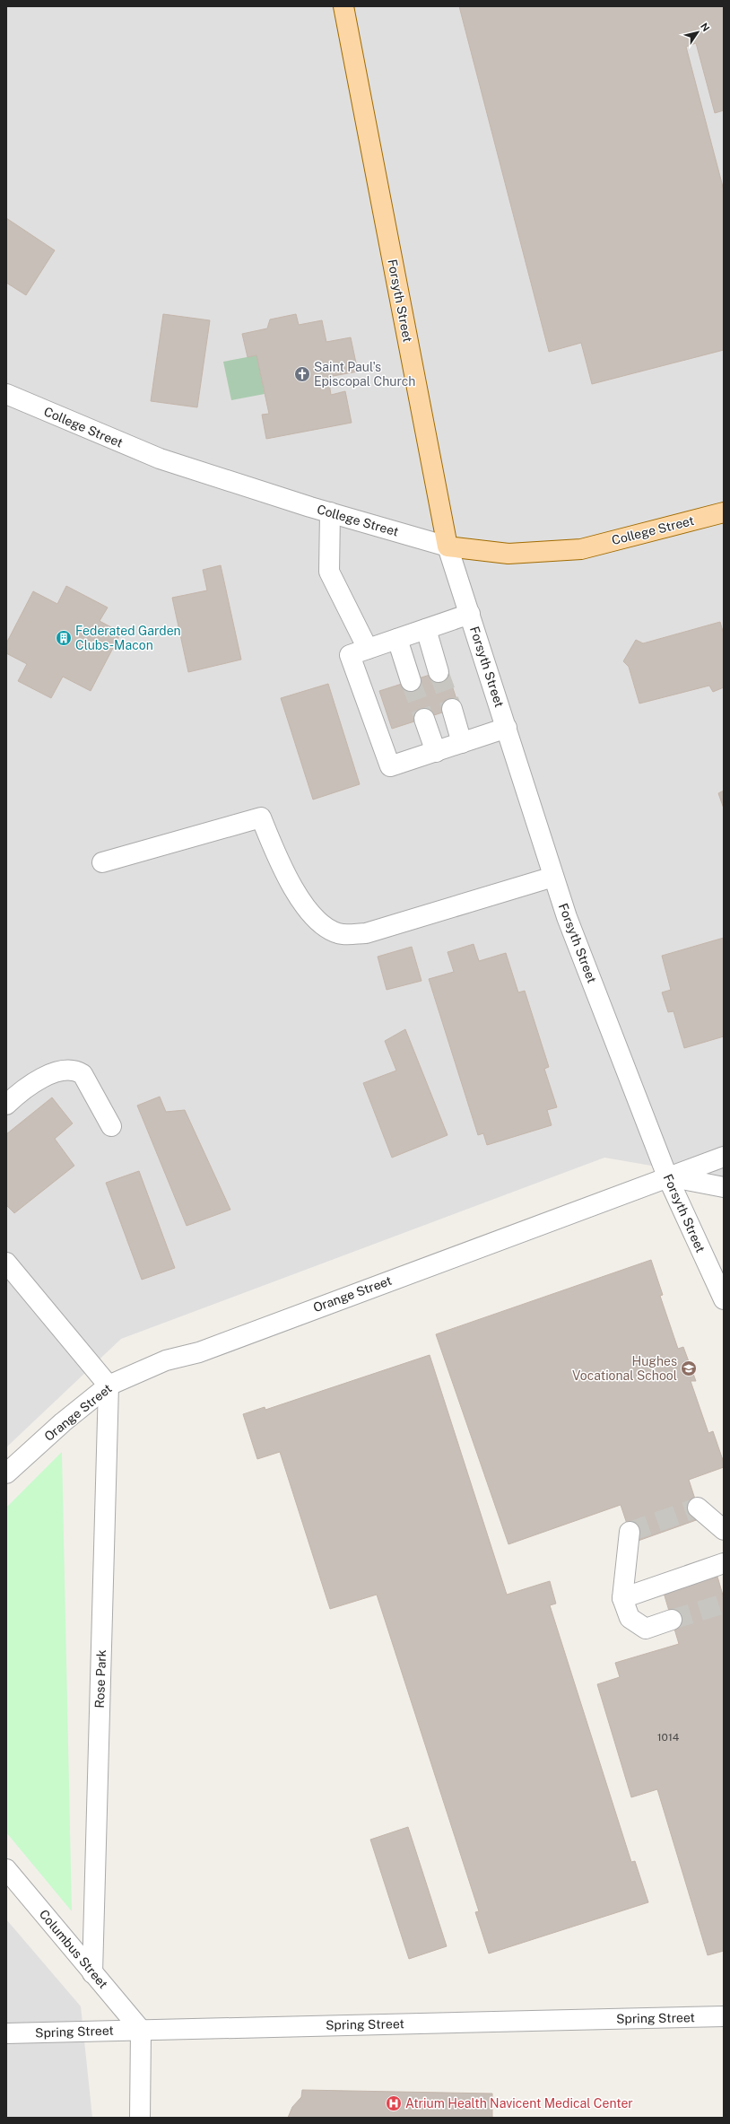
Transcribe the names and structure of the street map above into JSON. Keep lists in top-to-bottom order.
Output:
{
  "streets": {
    "main road": ["Forsyth Street", "College Street"],
    "street": [
      "Orange Street",
      "Rose Park",
      "Columbus Street",
      "Spring Street"
    ]
  },
  "crossings": [
    ["Forsyth Street", "College Street"],
    ["Forsyth Street", "Orange Street"],
    ["Orange Street", "Rose Park"],
    ["Rose Park", "Columbus Street"],
    ["Columbus Street", "Spring Street"]
  ],
  "places": {
    "church": ["Saint Paul's Episcopal Church"],
    "building": ["Federated Garden Clubs-Macon"],
    "school or university": ["Hughes Vocational School"],
    "hospital": ["Atrium Health Navicent Medical Center"]
  },
  "house_numbers": ["1014"],
  "north": "top right"
}
